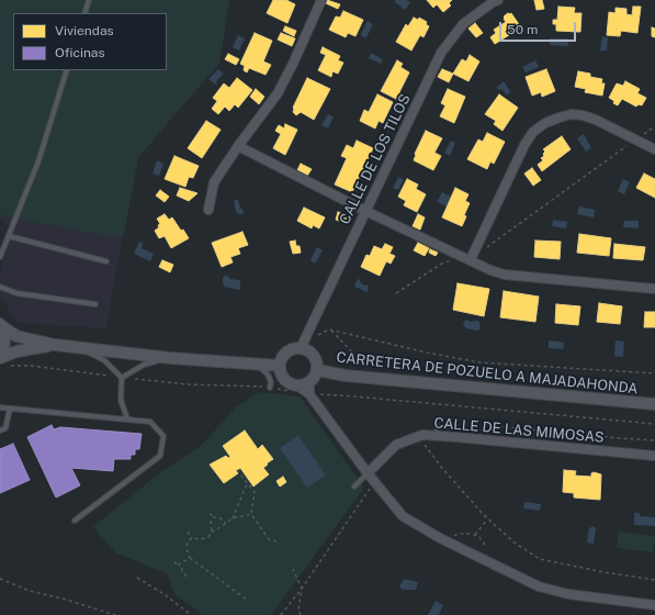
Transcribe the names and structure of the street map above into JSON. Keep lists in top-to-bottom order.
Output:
{
  "streets": {
    "street": ["CALLE DE LOS TILOS", "CARRETERA DE POZUELO A MAJADAHONDA", "CALLE DE LAS MIMOSAS"]
  },
  "crossings": [
    ["CALLE DE LOS TILOS", "CARRETERA DE POZUELO A MAJADAHONDA"]
  ],
  "legend": ["Viviendas", "Oficinas"],
  "scale_bar": "50 m"
}
